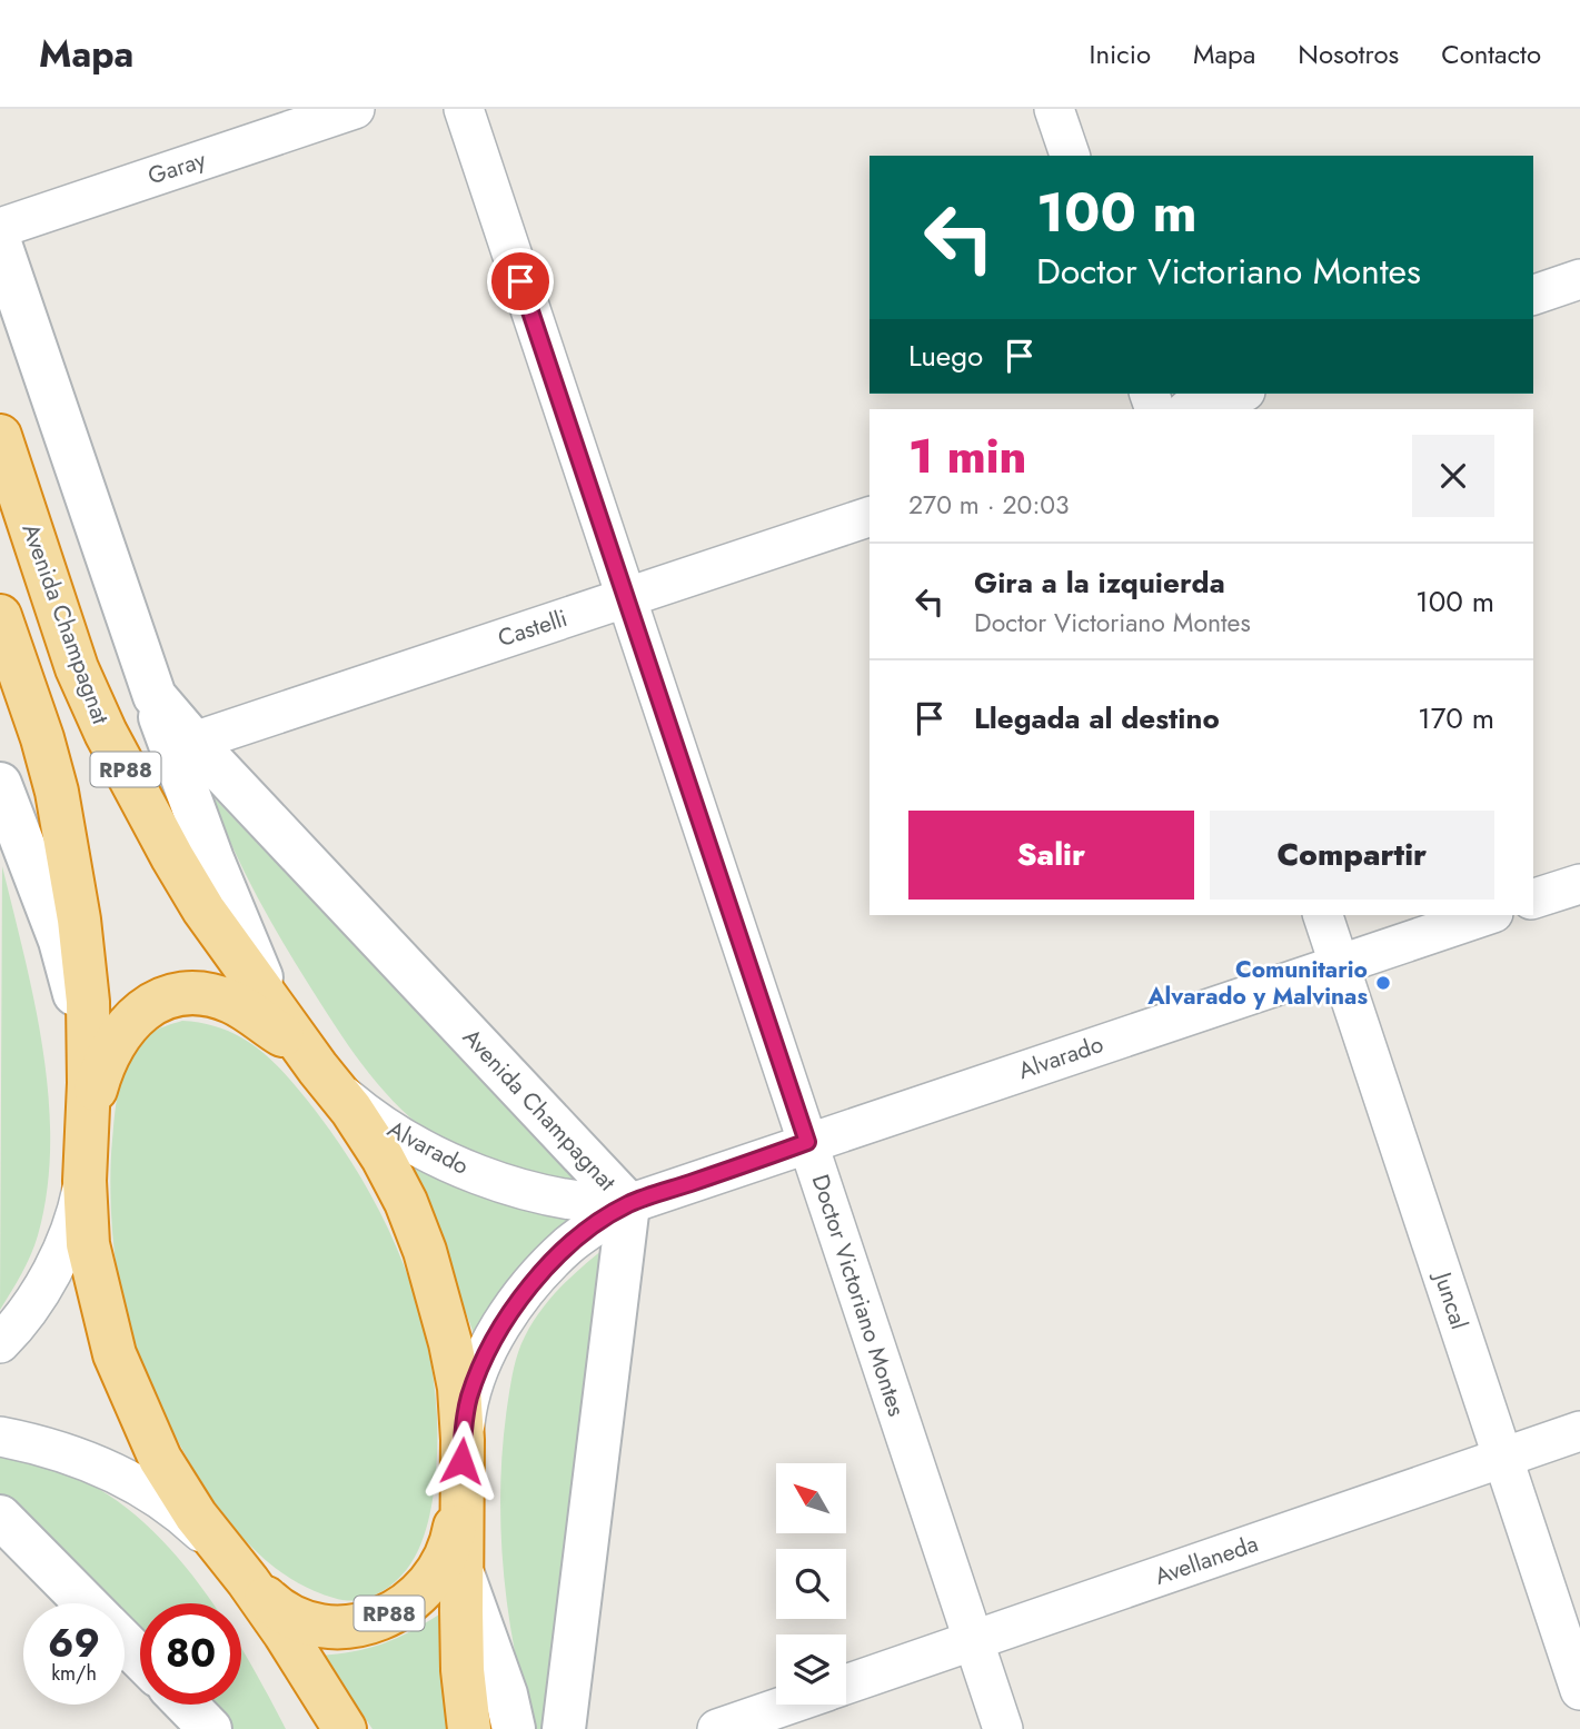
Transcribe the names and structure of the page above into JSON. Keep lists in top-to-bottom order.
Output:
{
  "streets": {
    "highway": ["Avenida Champagnat", "RP88"],
    "street": [
      "Garay",
      "Castelli",
      "Alvarado",
      "Doctor Victoriano Montes",
      "Juncal",
      "Avellaneda"
    ]
  },
  "crossings": [
    ["Avenida Champagnat", "Castelli"],
    ["Avenida Champagnat", "RP88"],
    ["Avenida Champagnat", "Alvarado"],
    ["Castelli", "Doctor Victoriano Montes"],
    ["RP88", "Alvarado"],
    ["Alvarado", "Doctor Victoriano Montes"],
    ["Alvarado", "Juncal"],
    ["Doctor Victoriano Montes", "Avellaneda"],
    ["Juncal", "Avellaneda"]
  ],
  "places": ["Comunitario Alvarado y Malvinas"],
  "north": "top left",
  "page": {
    "header": "Mapa",
    "nav": [
      "Inicio",
      "Mapa",
      "Nosotros",
      "Contacto"
    ],
    "turn": ["100 m", "Doctor Victoriano Montes"],
    "then": "Luego",
    "heading": ["1 min", "270 m · 20:03"],
    "list": [
      {
        "name": "Gira a la izquierda",
        "note": "Doctor Victoriano Montes",
        "value": "100 m"
      },
      {
        "name": "Llegada al destino",
        "value": "170 m"
      }
    ],
    "buttons": ["Salir", "Compartir"],
    "speed": "69 km/h",
    "limit": "80"
  }
}
